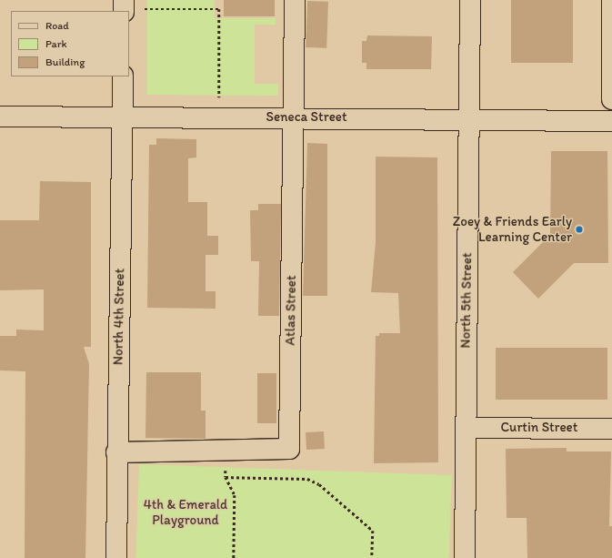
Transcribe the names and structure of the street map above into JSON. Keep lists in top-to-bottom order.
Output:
{
  "streets": {
    "street": [
      "Seneca Street",
      "North 5th Street",
      "Atlas Street",
      "North 4th Street",
      "Curtin Street"
    ]
  },
  "crossings": [
    ["Seneca Street", "North 5th Street"],
    ["Seneca Street", "Atlas Street"],
    ["Seneca Street", "North 4th Street"],
    ["North 5th Street", "Curtin Street"],
    ["Atlas Street", "North 4th Street"]
  ],
  "parks": ["4th & Emerald Playground"],
  "places": ["Zoey & Friends Early Learning Center"],
  "legend": ["Road", "Park", "Building"]
}
